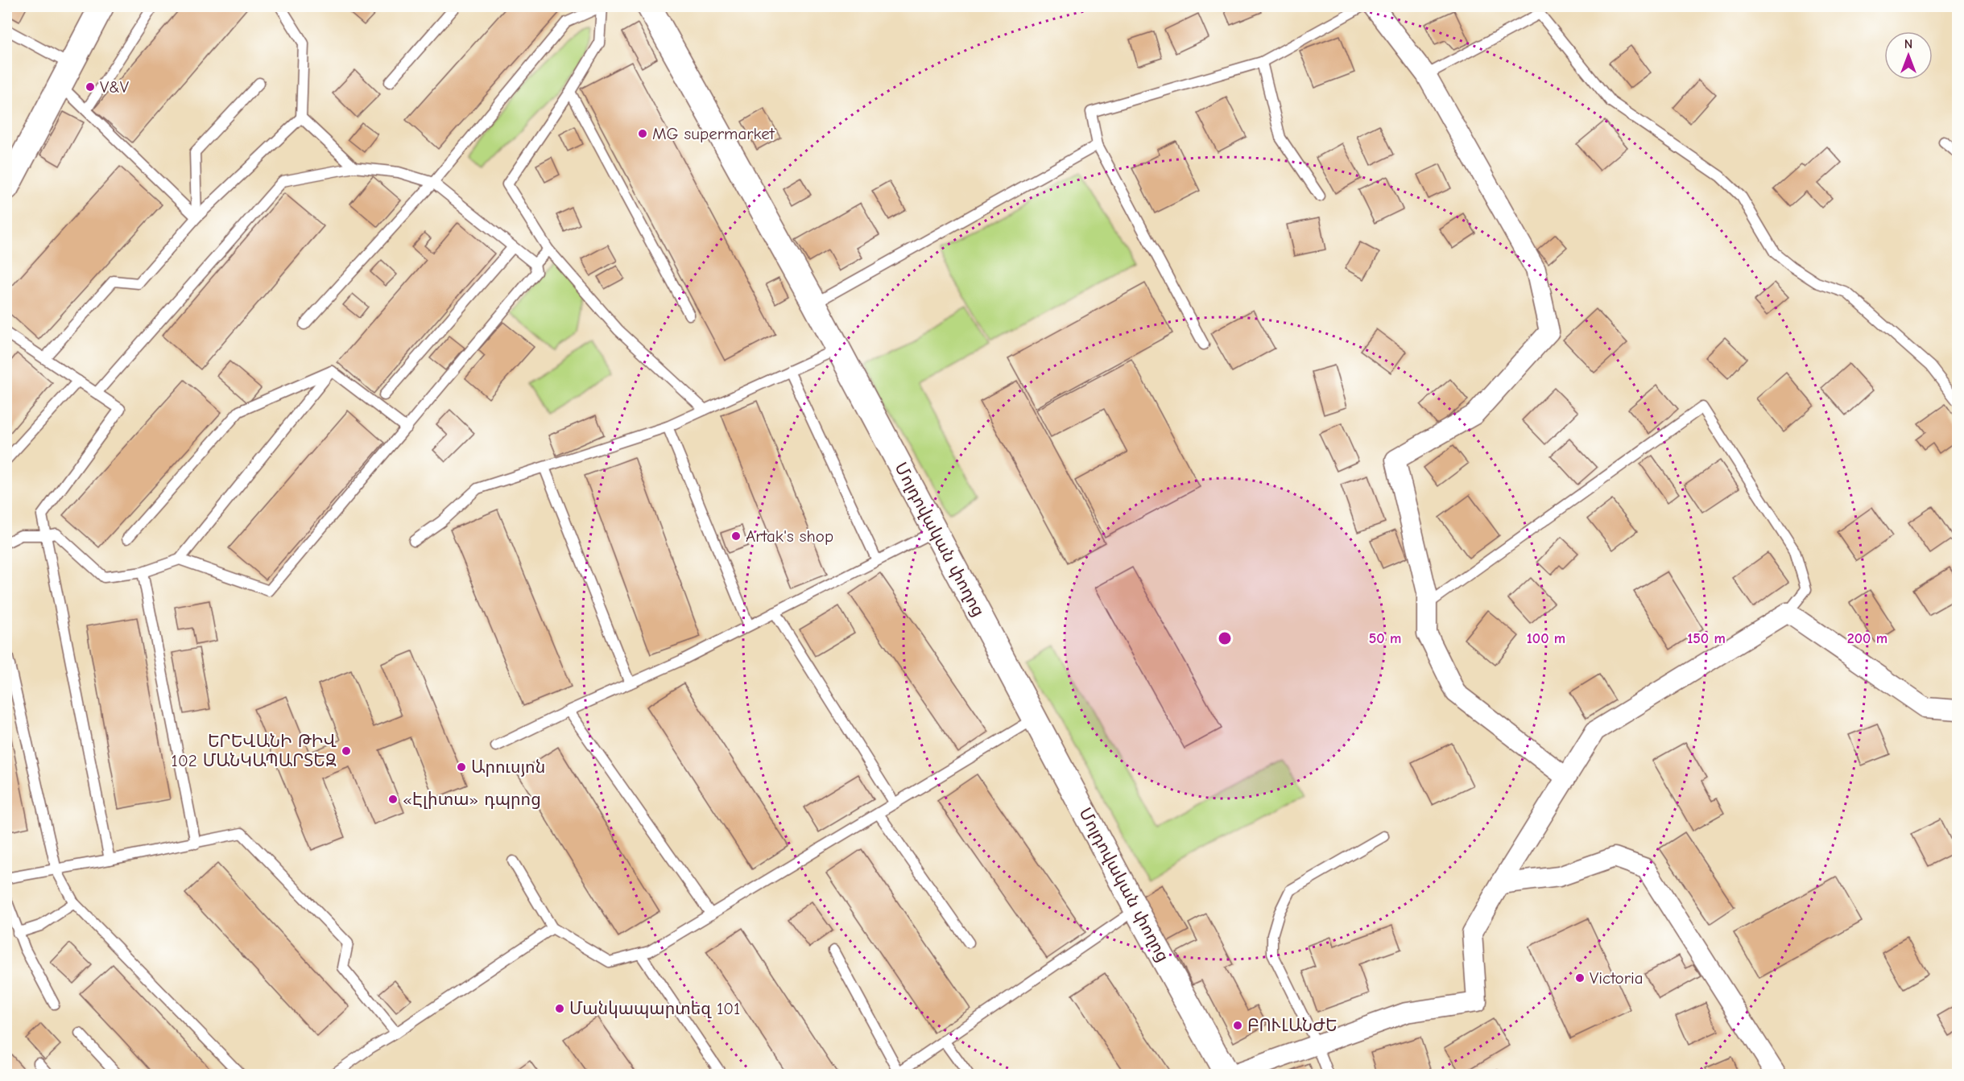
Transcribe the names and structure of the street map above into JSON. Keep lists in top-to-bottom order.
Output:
{
  "streets": {
    "street": ["Մոլդովական փողոց"]
  },
  "places": [
    "V&V",
    "MG supermarket",
    "Artak's shop",
    "ԵՐԵՎԱՆԻ ԹԻՎ 102 ՄԱՆԿԱՊԱՐՏԵԶ",
    "Արուսյոն",
    "«Էլիտա» դպրոց",
    "Victoria",
    "Մանկապարտեզ 101",
    "ԲՈՒԼԱՆԺԵ"
  ],
  "north": "top",
  "rings": [
    "50 m",
    "100 m",
    "150 m",
    "200 m"
  ]
}
